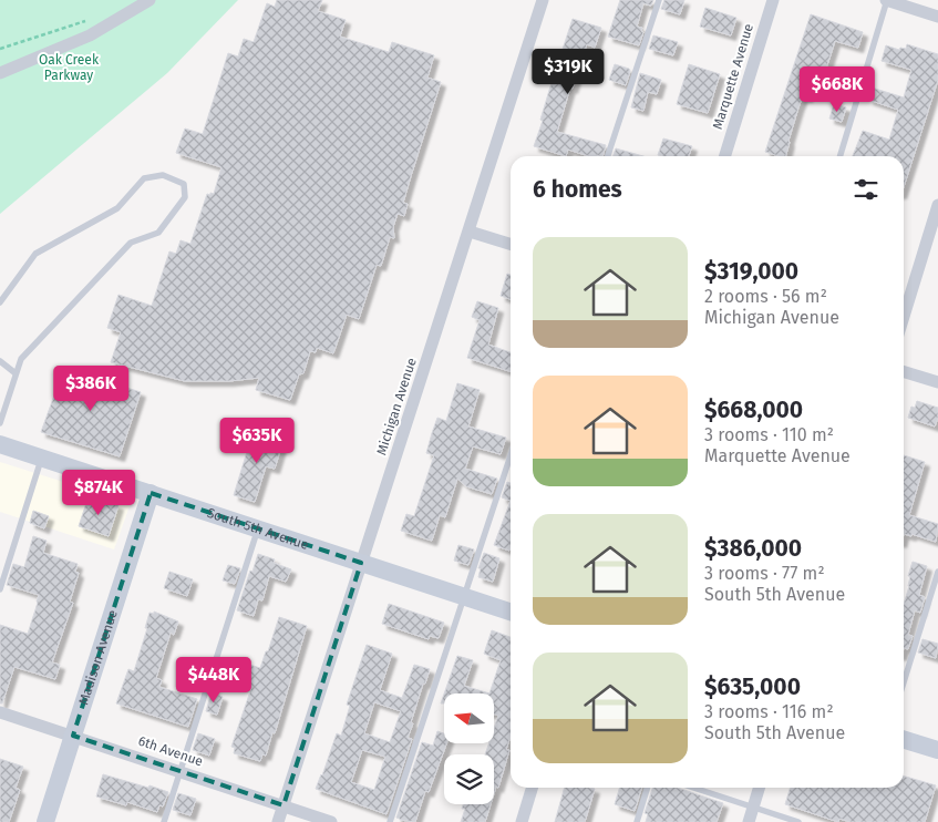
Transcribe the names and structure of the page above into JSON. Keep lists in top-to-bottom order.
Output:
{
  "streets": {
    "street": [
      "Marquette Avenue",
      "Michigan Avenue",
      "South 5th Avenue",
      "Madison Avenue",
      "6th Avenue"
    ]
  },
  "crossings": [
    ["Michigan Avenue", "South 5th Avenue"],
    ["Michigan Avenue", "6th Avenue"],
    ["South 5th Avenue", "Madison Avenue"],
    ["Madison Avenue", "6th Avenue"]
  ],
  "parks": ["Oak Creek Parkway"],
  "north": "left",
  "page": {
    "price": [
      "$319K",
      "$668K",
      "$386K",
      "$635K",
      "$874K",
      "$448K"
    ],
    "heading": "6 homes",
    "list": [
      {
        "name": "$319,000",
        "note": "2 rooms · 56 m² · Michigan Avenue"
      },
      {
        "name": "$668,000",
        "note": "3 rooms · 110 m² · Marquette Avenue"
      },
      {
        "name": "$386,000",
        "note": "3 rooms · 77 m² · South 5th Avenue"
      },
      {
        "name": "$635,000",
        "note": "3 rooms · 116 m² · South 5th Avenue"
      }
    ]
  }
}
